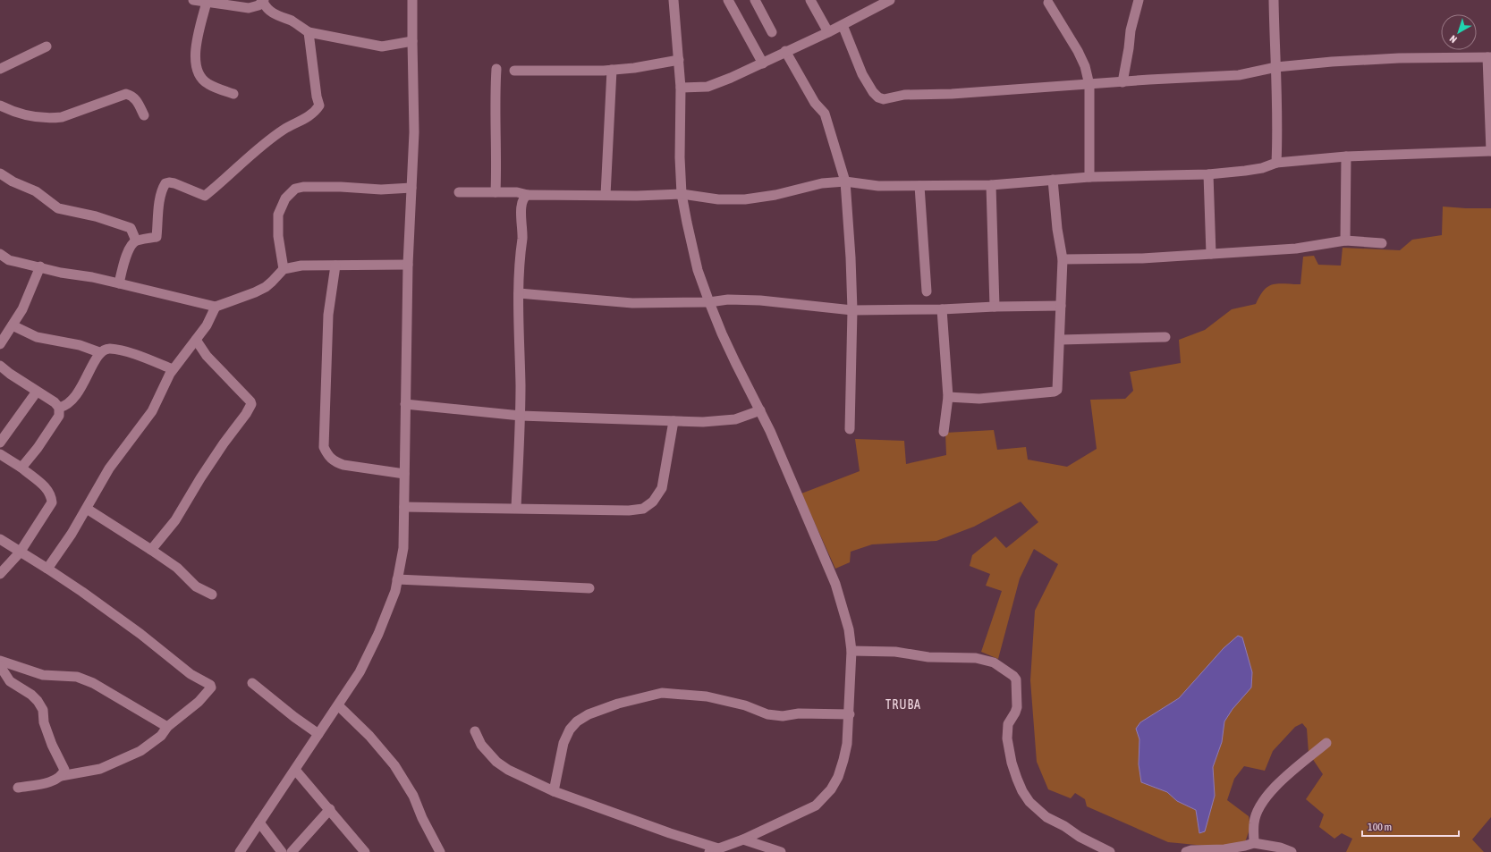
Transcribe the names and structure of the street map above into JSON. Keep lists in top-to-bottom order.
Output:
{
  "districts": ["TRUBA"],
  "scale_bar": "100 m",
  "north": "bottom left"
}
